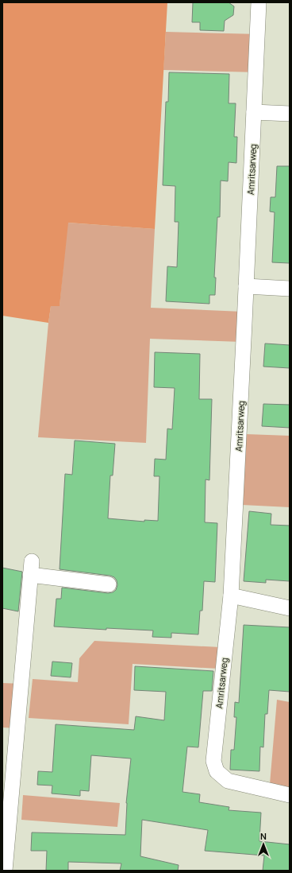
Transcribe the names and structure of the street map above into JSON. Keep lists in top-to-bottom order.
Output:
{
  "streets": {
    "street": ["Amritsarweg"]
  },
  "north": "top"
}
